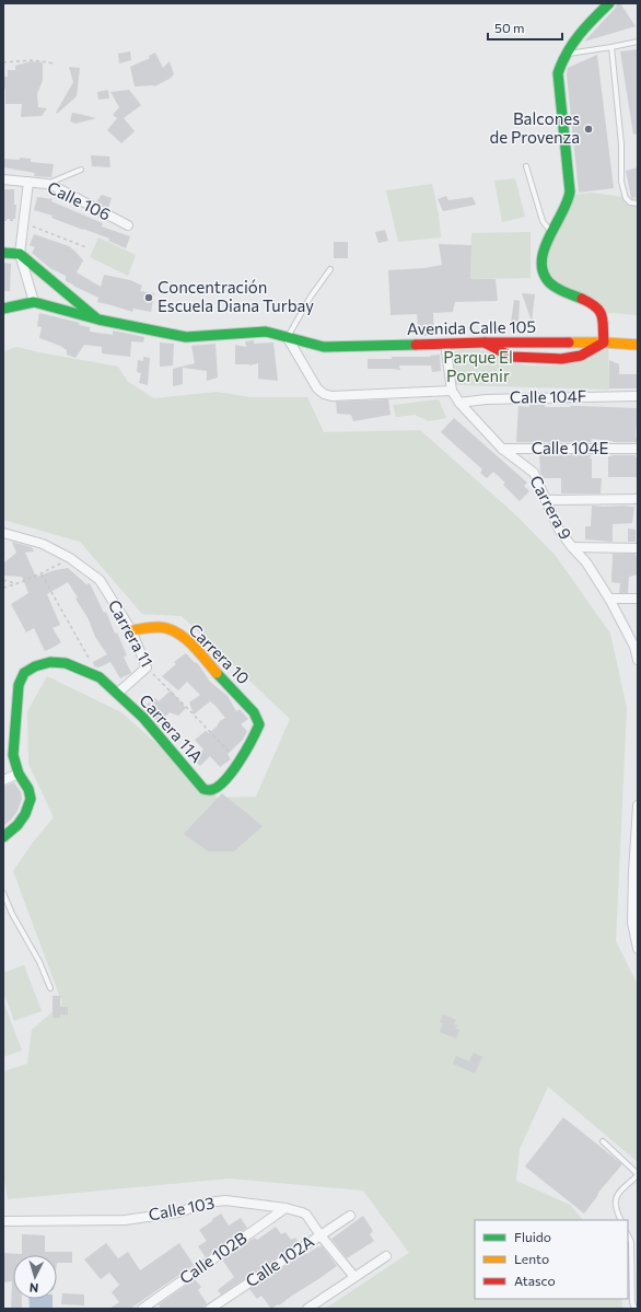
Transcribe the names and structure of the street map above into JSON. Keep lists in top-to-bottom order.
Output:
{
  "streets": {
    "street": [
      "Calle 106",
      "Avenida Calle 105",
      "Calle 104F",
      "Calle 104E",
      "Carrera 9",
      "Carrera 11",
      "Carrera 10",
      "Carrera 11A",
      "Calle 103",
      "Calle 102B",
      "Calle 102A"
    ]
  },
  "crossings": [
    ["Avenida Calle 105", "Carrera 9"],
    ["Calle 104F", "Carrera 9"],
    ["Calle 104E", "Carrera 9"],
    ["Carrera 11", "Carrera 10"],
    ["Carrera 11", "Carrera 11A"],
    ["Carrera 10", "Carrera 11A"],
    ["Calle 103", "Calle 102B"],
    ["Calle 103", "Calle 102A"]
  ],
  "parks": ["Parque El Porvenir"],
  "places": ["Balcones de Provenza", "Concentración Escuela Diana Turbay"],
  "legend": ["Fluido", "Lento", "Atasco"],
  "scale_bar": "50 m",
  "north": "bottom"
}
